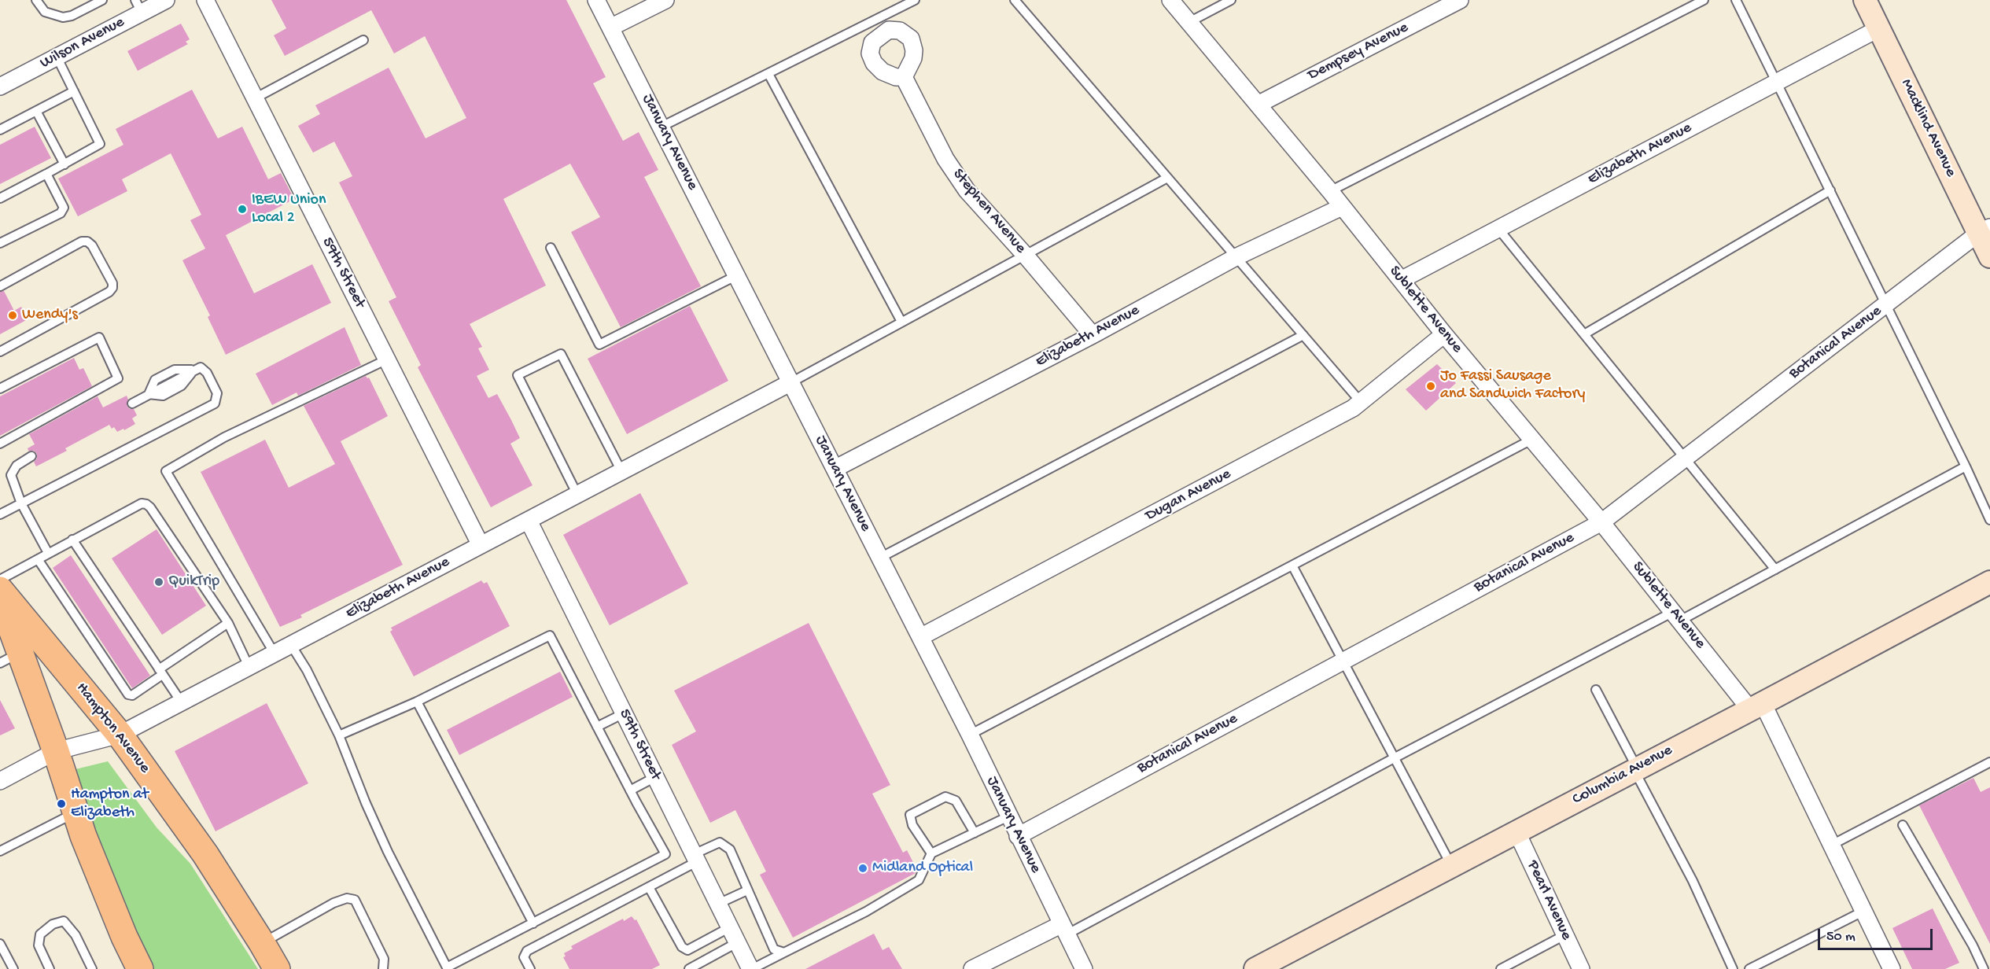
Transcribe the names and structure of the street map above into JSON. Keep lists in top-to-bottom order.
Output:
{
  "streets": {
    "main road": ["Hampton Avenue"],
    "street": [
      "Wilson Avenue",
      "Dempsey Avenue",
      "Macklind Avenue",
      "January Avenue",
      "Elizabeth Avenue",
      "Stephen Avenue",
      "59th Street",
      "Sublette Avenue",
      "Botanical Avenue",
      "Dugan Avenue",
      "Columbia Avenue",
      "Pearl Avenue"
    ]
  },
  "crossings": [
    ["Dempsey Avenue", "Sublette Avenue"],
    ["Macklind Avenue", "Elizabeth Avenue"],
    ["Macklind Avenue", "Botanical Avenue"],
    ["January Avenue", "Elizabeth Avenue"],
    ["January Avenue", "Botanical Avenue"],
    ["January Avenue", "Dugan Avenue"],
    ["Elizabeth Avenue", "Stephen Avenue"],
    ["Elizabeth Avenue", "59th Street"],
    ["Elizabeth Avenue", "Sublette Avenue"],
    ["Elizabeth Avenue", "Hampton Avenue"],
    ["Sublette Avenue", "Botanical Avenue"],
    ["Sublette Avenue", "Dugan Avenue"],
    ["Sublette Avenue", "Columbia Avenue"],
    ["Columbia Avenue", "Pearl Avenue"]
  ],
  "places": [
    "IBEW Union Local 2",
    "Wendy's",
    "Jo Fassi Sausage and Sandwich Factory",
    "QuikTrip",
    "Hampton at Elizabeth",
    "Midland Optical"
  ],
  "scale_bar": "50 m"
}
